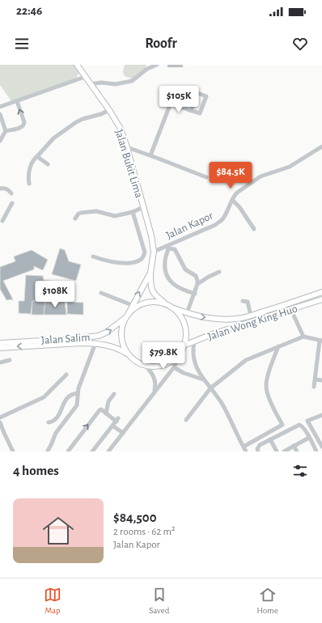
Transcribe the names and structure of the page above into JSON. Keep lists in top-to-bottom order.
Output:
{
  "streets": {
    "main road": ["Jalan Bukit Lima", "Jalan Wong King Huo", "Jalan Salim"],
    "street": ["Jalan Kapor"]
  },
  "crossings": [
    ["Jalan Bukit Lima", "Jalan Kapor"],
    ["Jalan Wong King Huo", "Jalan Salim"]
  ],
  "page": {
    "status": "22:46",
    "header": "Roofr",
    "price": [
      "$105K",
      "$84.5K",
      "$108K",
      "$79.8K"
    ],
    "heading": "4 homes",
    "list": [
      {
        "name": "$84,500",
        "note": "2 rooms · 62 m² · Jalan Kapor"
      }
    ],
    "tabs": ["Map", "Saved", "Home"]
  }
}
